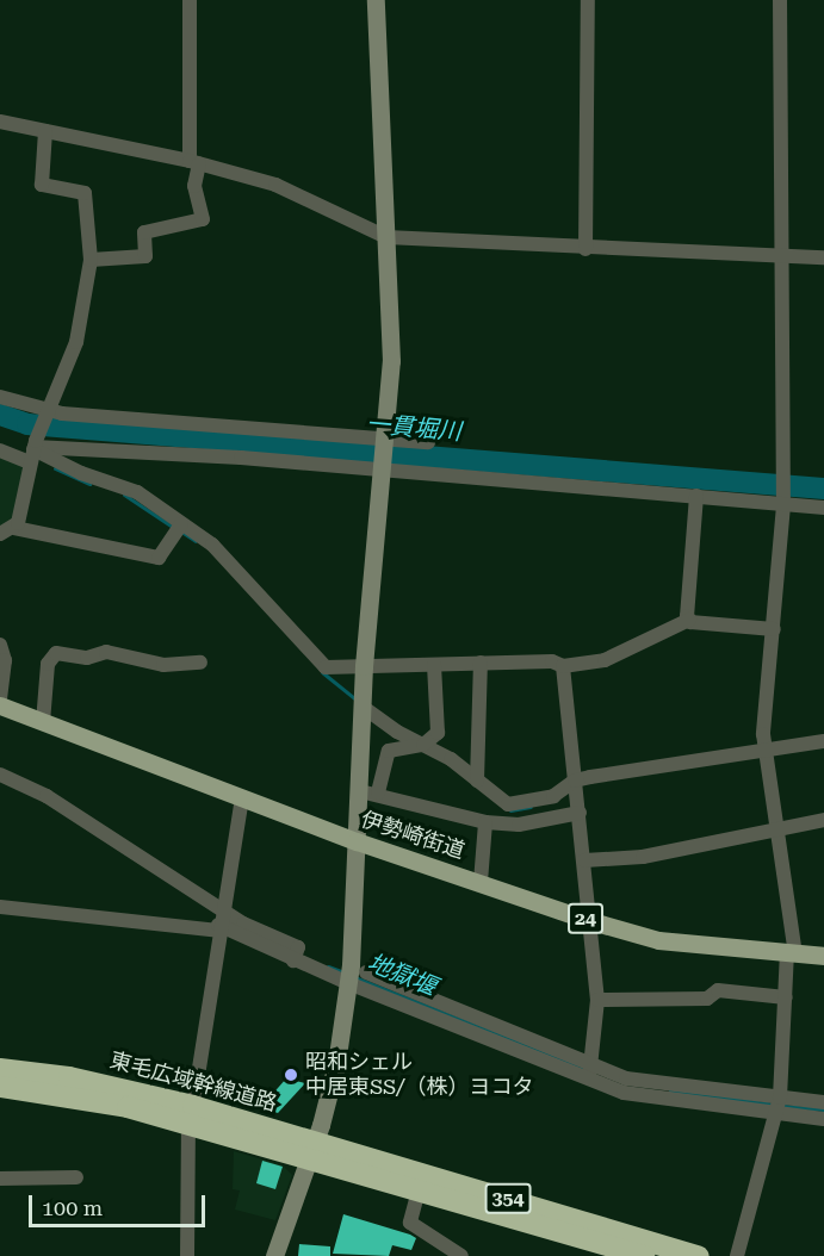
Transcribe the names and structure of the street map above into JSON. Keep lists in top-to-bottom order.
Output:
{
  "streets": {
    "highway": ["東毛広域幹線道路", "354"],
    "main road": ["伊勢崎街道", "24"]
  },
  "water": ["一貫堀川", "地獄堰"],
  "places": ["昭和シェル 中居東SS/（株）ヨコタ"],
  "scale_bar": "100 m"
}
